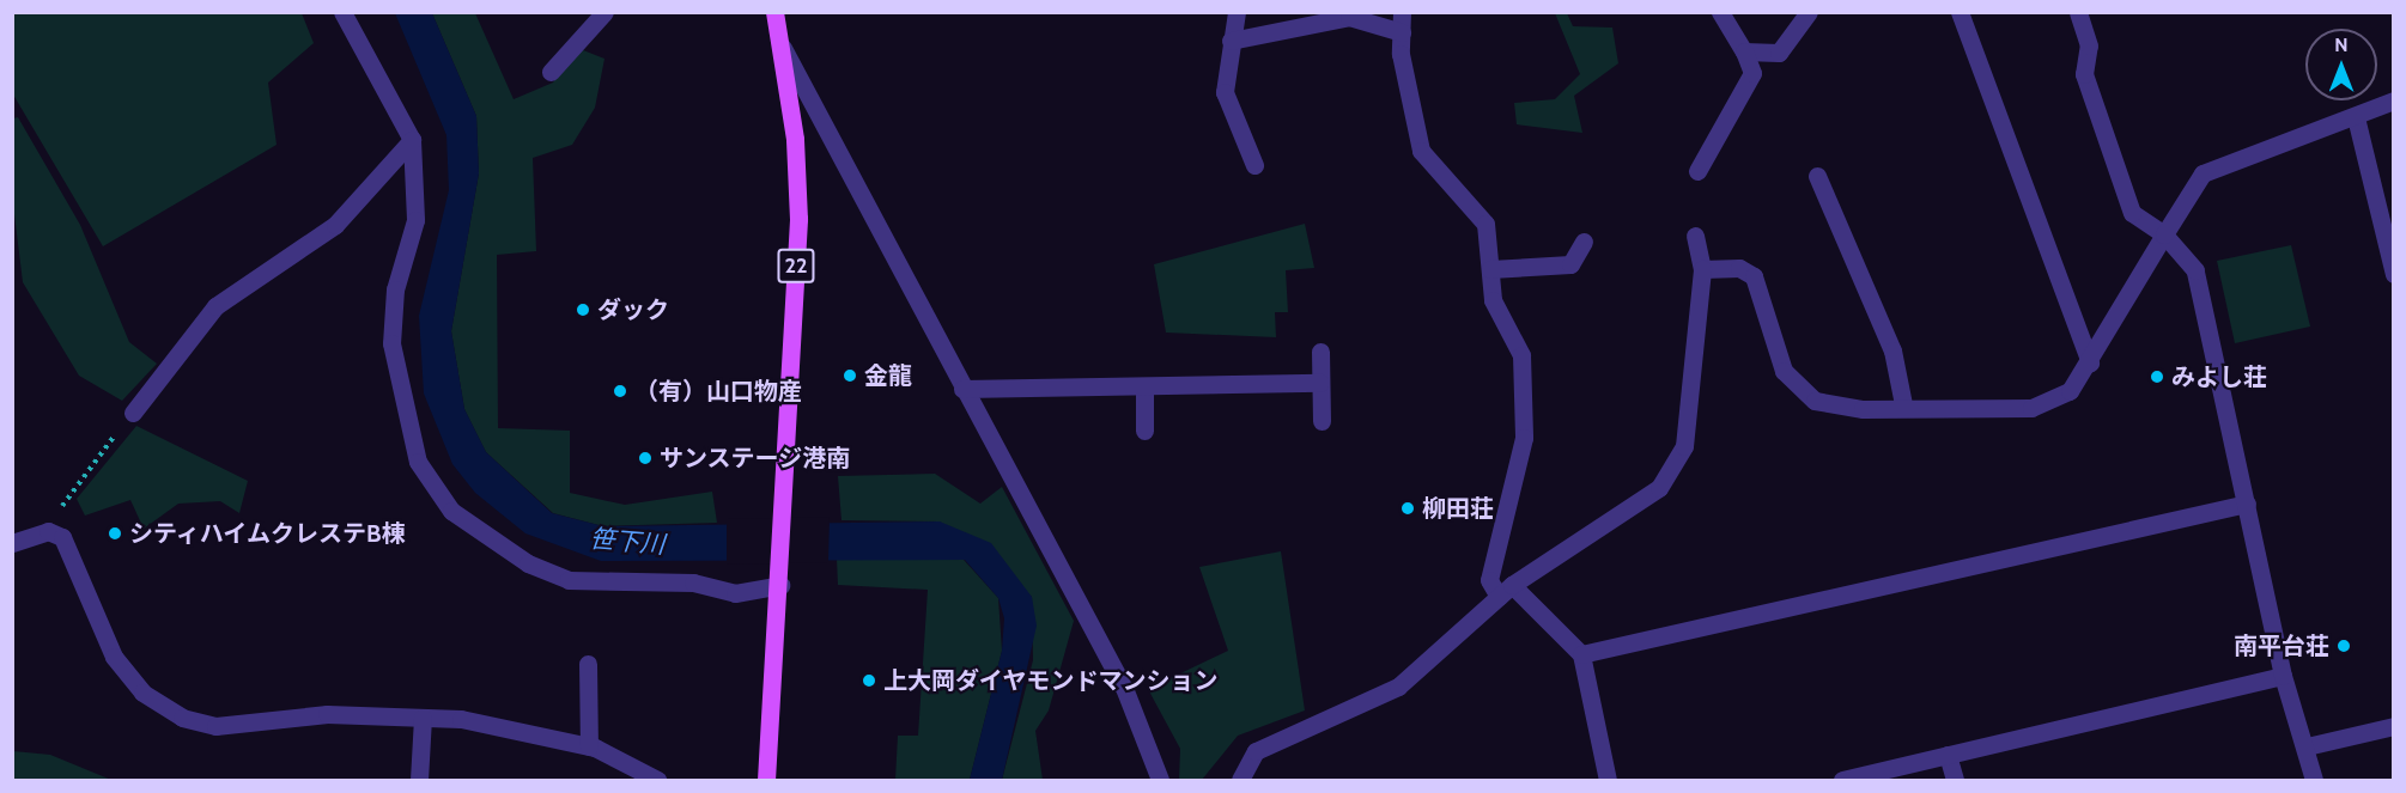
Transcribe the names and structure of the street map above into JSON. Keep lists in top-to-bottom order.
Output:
{
  "streets": {
    "main road": ["22"]
  },
  "water": ["笹下川"],
  "places": [
    "ダック",
    "金龍",
    "みよし荘",
    "（有）山口物産",
    "サンステージ港南",
    "柳田荘",
    "シティハイムクレステB棟",
    "南平台荘",
    "上大岡ダイヤモンドマンション"
  ],
  "north": "top"
}
